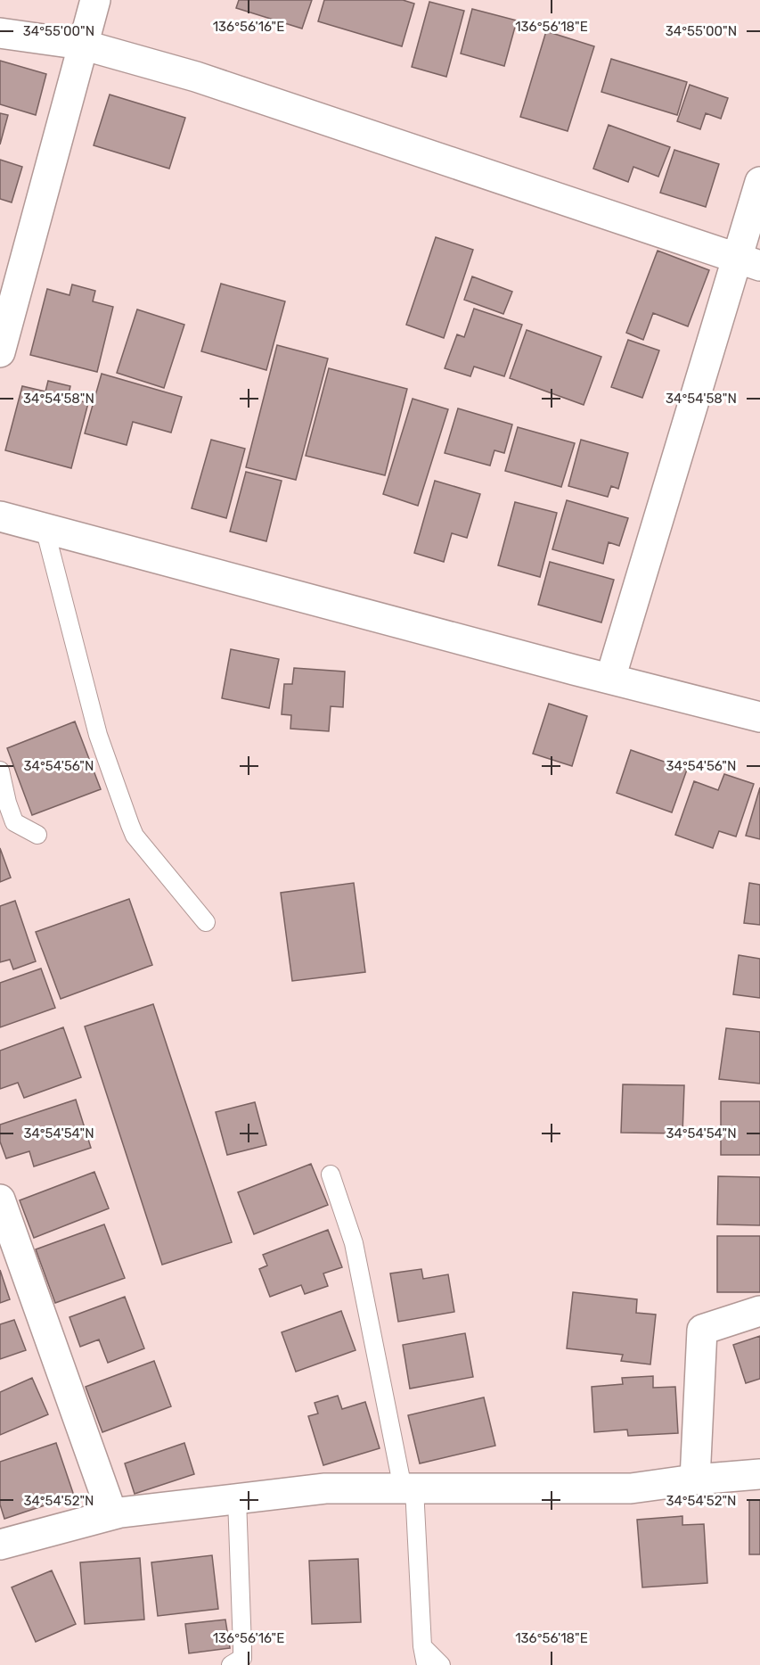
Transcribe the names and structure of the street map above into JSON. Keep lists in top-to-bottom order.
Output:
{
  "coordinates": [
    "136°56'16\"E",
    "136°56'18\"E",
    "34°55'00\"N",
    "34°54'58\"N",
    "34°54'56\"N",
    "34°54'54\"N",
    "34°54'52\"N"
  ]
}
